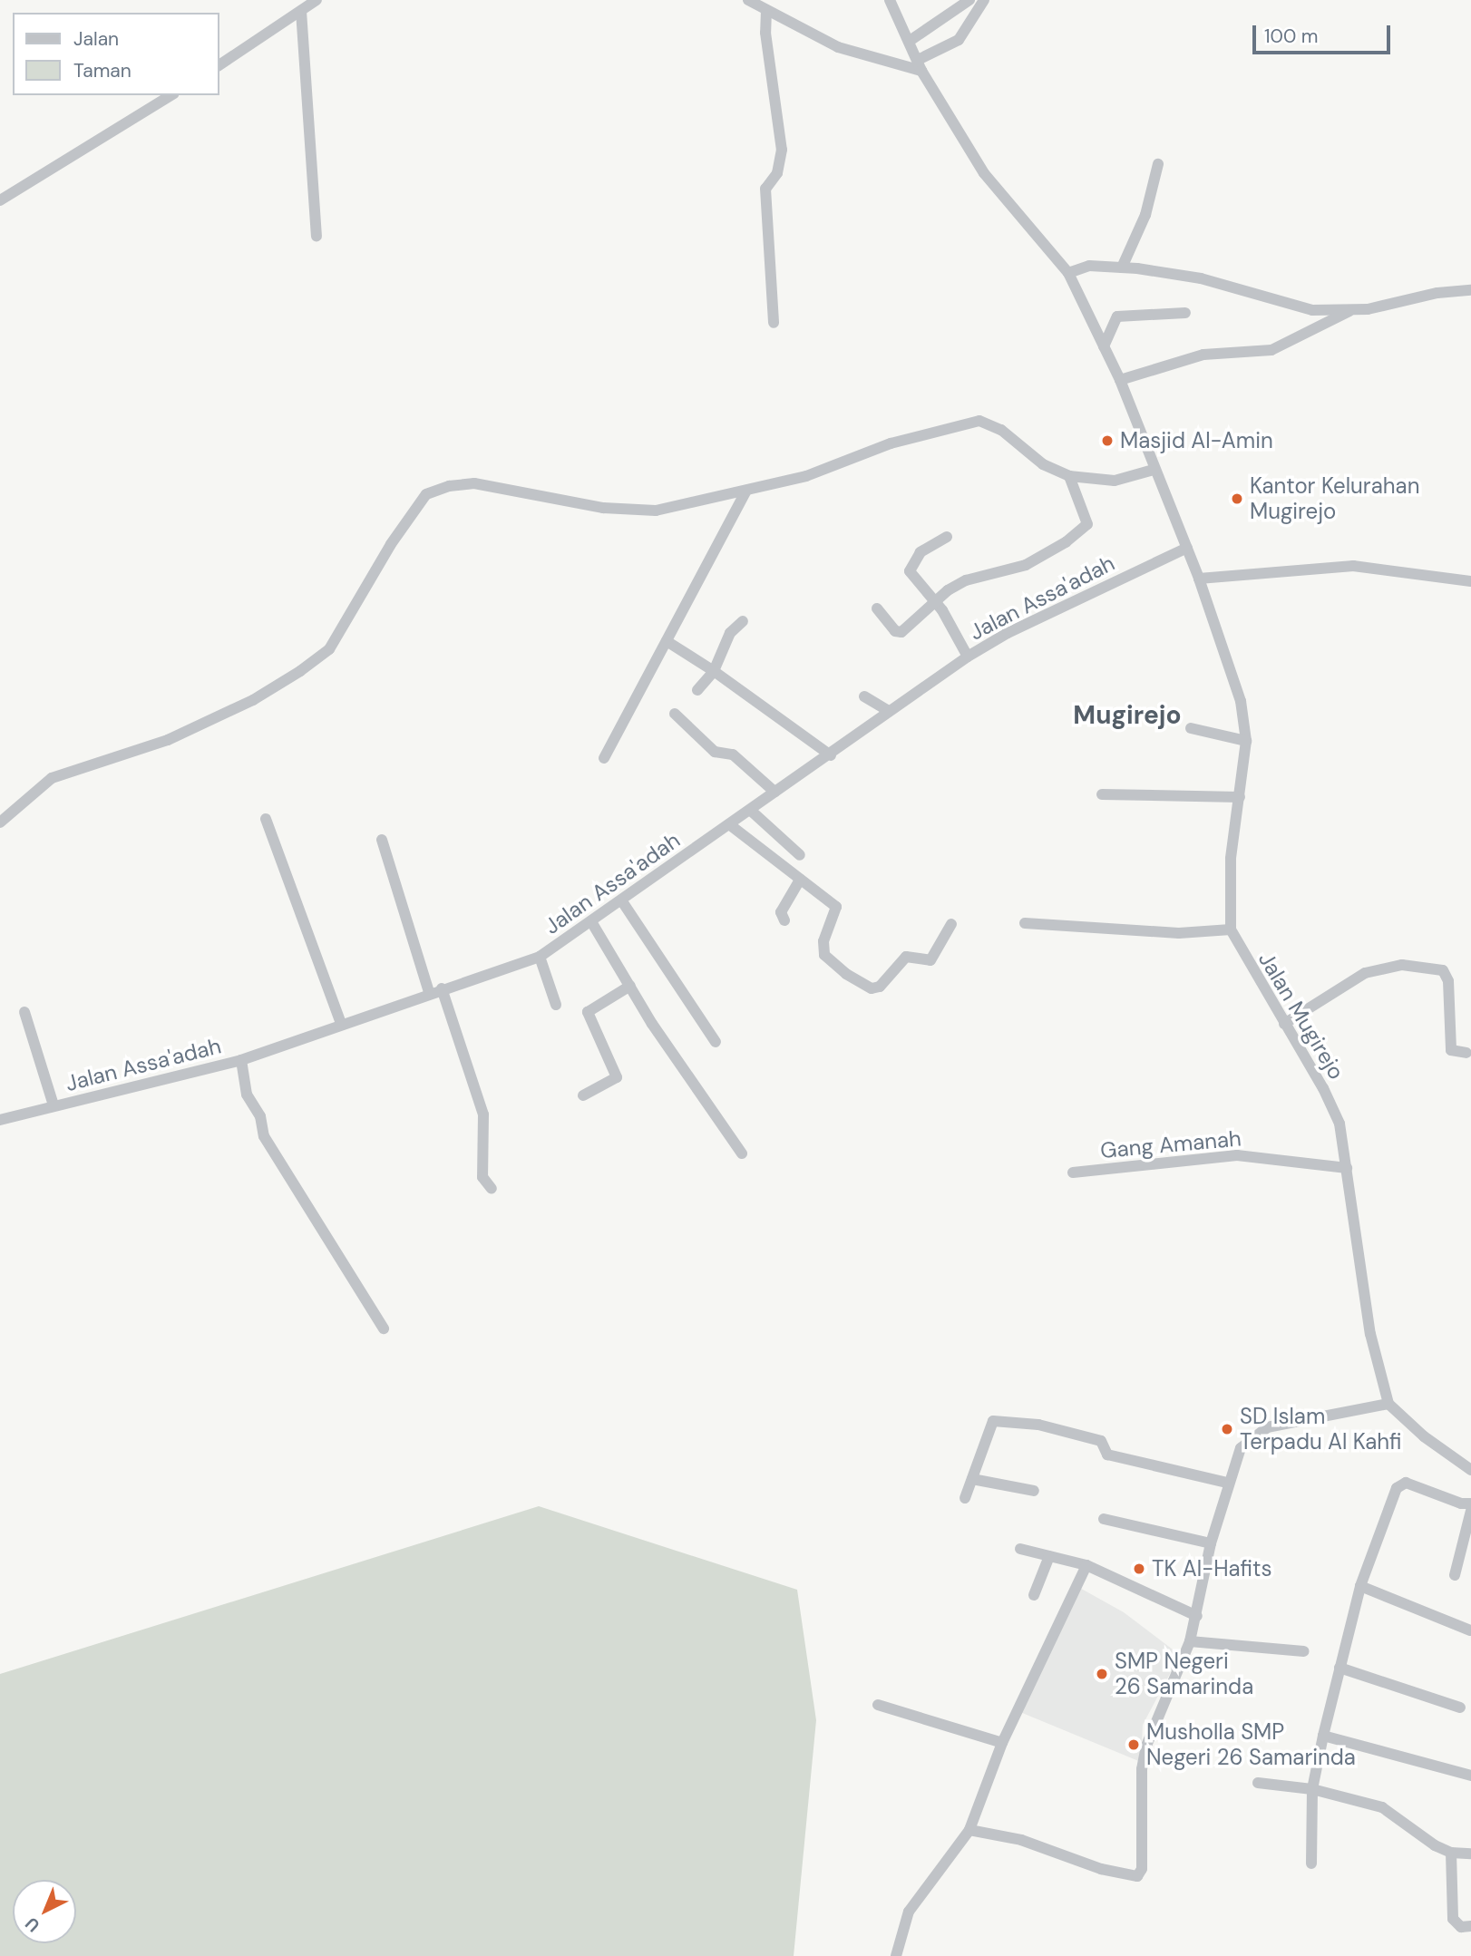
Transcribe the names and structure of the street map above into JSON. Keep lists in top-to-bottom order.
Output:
{
  "streets": {
    "street": ["Jalan Assa'adah", "Jalan Mugirejo", "Gang Amanah"]
  },
  "crossings": [
    ["Jalan Assa'adah", "Jalan Mugirejo"],
    ["Jalan Mugirejo", "Gang Amanah"]
  ],
  "districts": ["Mugirejo"],
  "places": [
    "Masjid Al-Amin",
    "Kantor Kelurahan Mugirejo",
    "SD Islam Terpadu Al Kahfi",
    "TK Al-Hafits",
    "SMP Negeri 26 Samarinda",
    "Musholla SMP Negeri 26 Samarinda"
  ],
  "legend": ["Jalan", "Taman"],
  "scale_bar": "100 m",
  "north": "bottom left"
}
